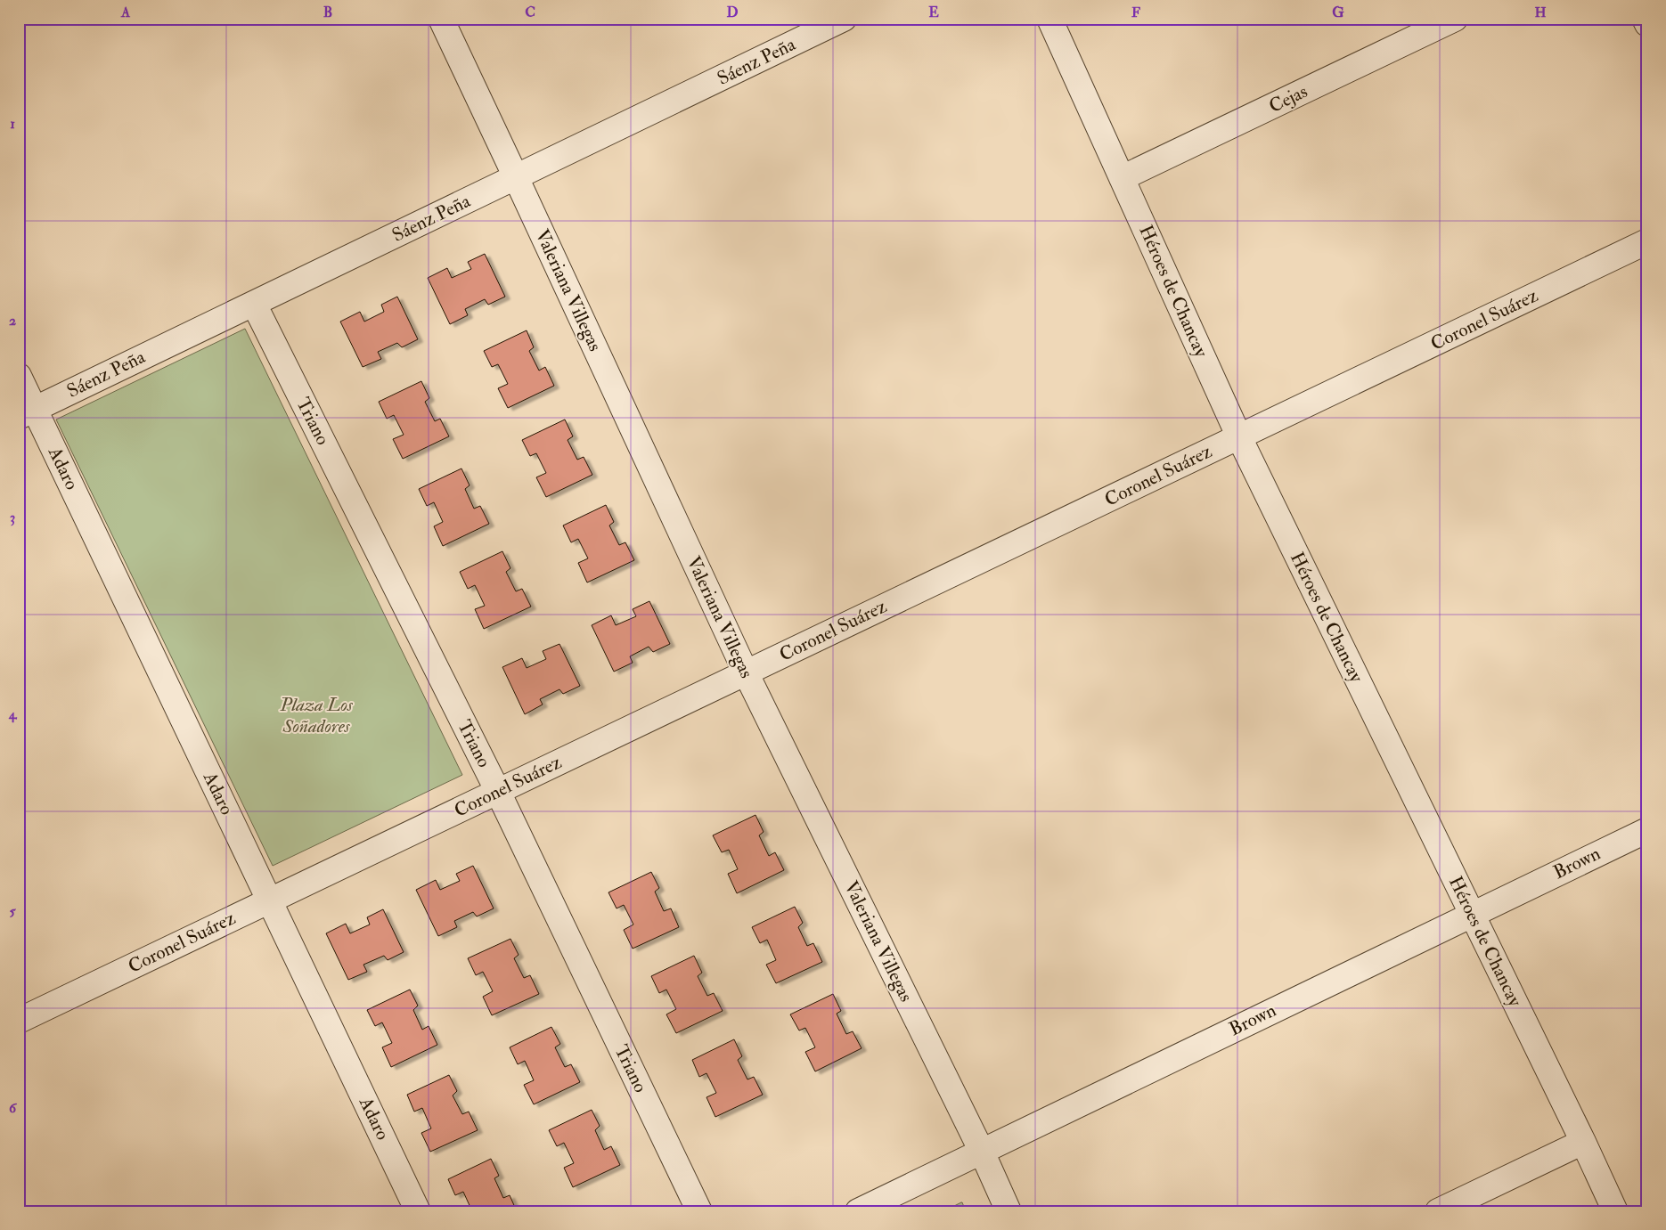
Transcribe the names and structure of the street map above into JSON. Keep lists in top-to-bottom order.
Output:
{
  "streets": {
    "street": [
      "Sáenz Peña",
      "Cejas",
      "Valeriana Villegas",
      "Héroes de Chancay",
      "Coronel Suárez",
      "Triano",
      "Adaro",
      "Brown"
    ]
  },
  "crossings": [
    ["Sáenz Peña", "Valeriana Villegas"],
    ["Sáenz Peña", "Triano"],
    ["Sáenz Peña", "Adaro"],
    ["Cejas", "Héroes de Chancay"],
    ["Valeriana Villegas", "Coronel Suárez"],
    ["Valeriana Villegas", "Brown"],
    ["Héroes de Chancay", "Coronel Suárez"],
    ["Héroes de Chancay", "Brown"],
    ["Coronel Suárez", "Triano"],
    ["Coronel Suárez", "Adaro"]
  ],
  "parks": ["Plaza Los Soñadores"],
  "grid": {
    "columns": [
      "A",
      "B",
      "C",
      "D",
      "E",
      "F",
      "G",
      "H"
    ],
    "rows": [
      "1",
      "2",
      "3",
      "4",
      "5",
      "6"
    ]
  }
}
